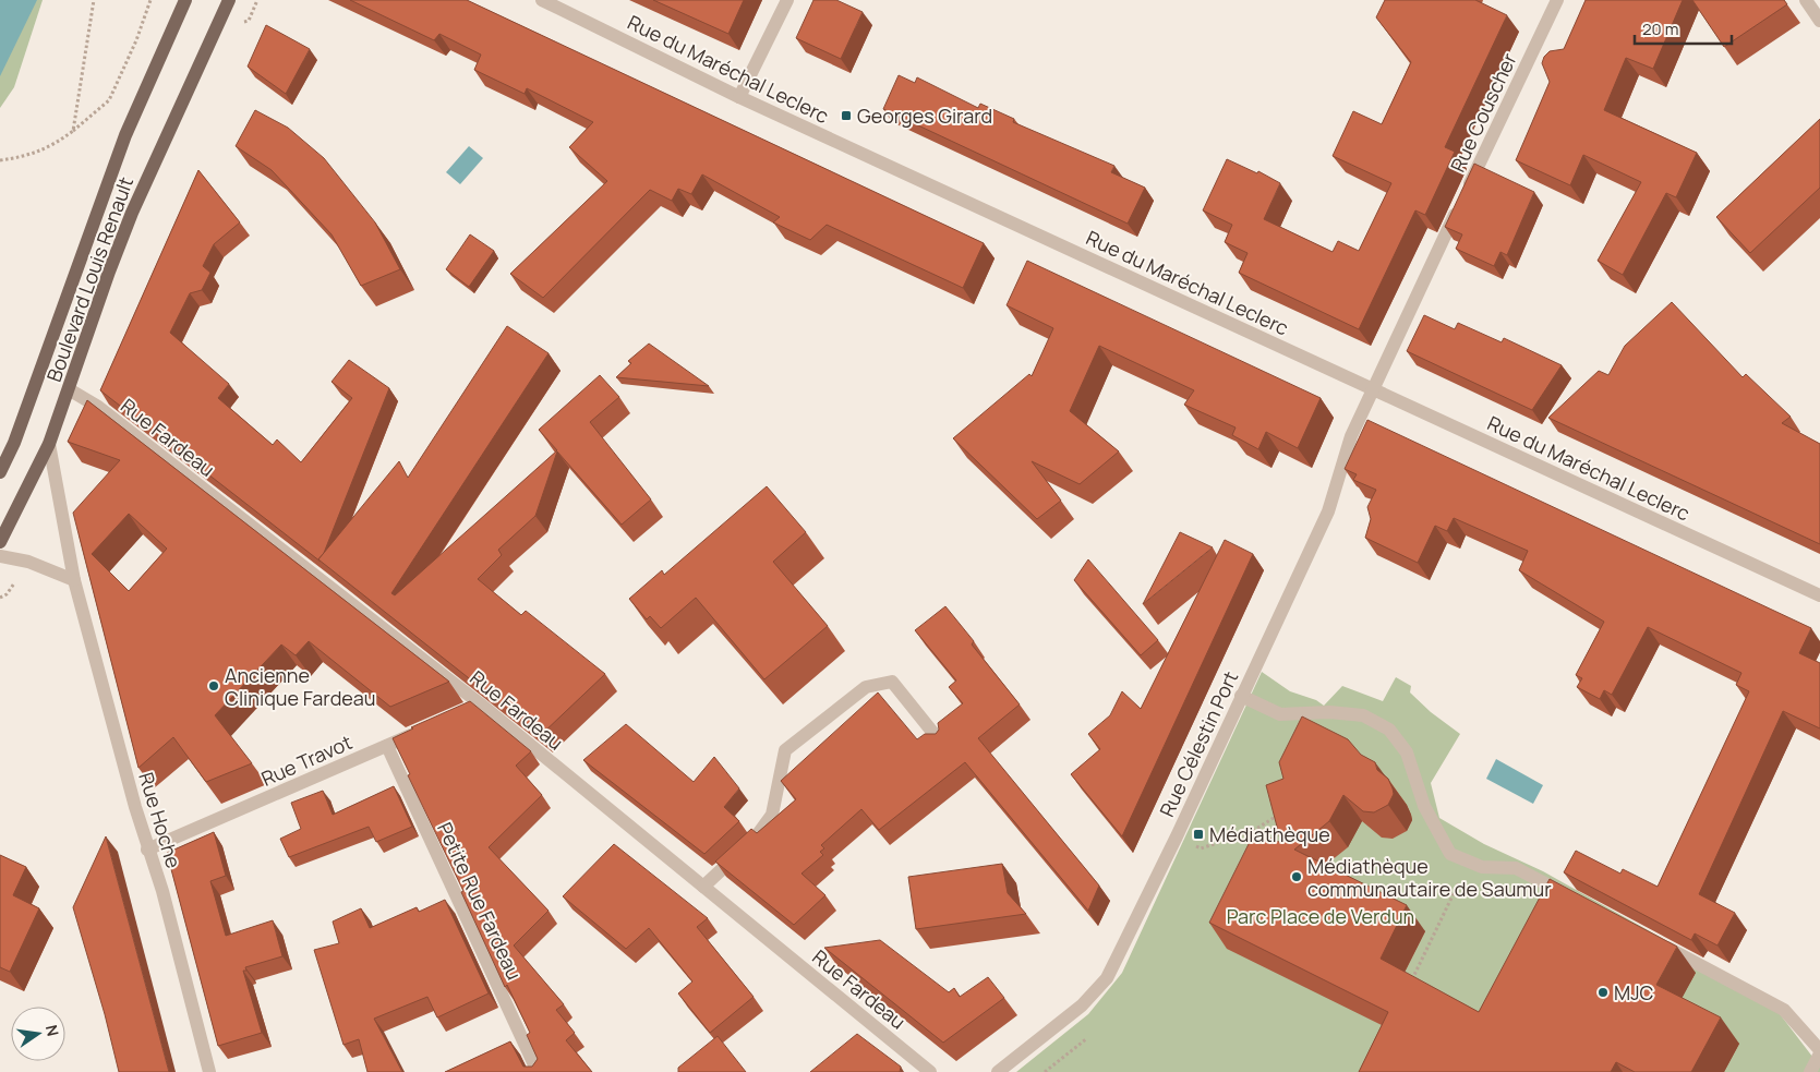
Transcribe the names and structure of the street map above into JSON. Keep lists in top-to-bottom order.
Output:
{
  "streets": {
    "main road": ["Boulevard Louis Renault"],
    "street": [
      "Rue du Maréchal Leclerc",
      "Rue Couscher",
      "Rue Fardeau",
      "Rue Célestin Port",
      "Rue Travot",
      "Rue Hoche",
      "Petite Rue Fardeau"
    ]
  },
  "crossings": [
    ["Rue du Maréchal Leclerc", "Rue Couscher"],
    ["Rue du Maréchal Leclerc", "Rue Célestin Port"],
    ["Rue Couscher", "Rue Célestin Port"],
    ["Boulevard Louis Renault", "Rue Fardeau"],
    ["Boulevard Louis Renault", "Rue Hoche"],
    ["Rue Travot", "Rue Hoche"],
    ["Rue Travot", "Petite Rue Fardeau"]
  ],
  "parks": ["Parc Place de Verdun"],
  "places": {
    "transit": ["Georges Girard", "Médiathèque"],
    "other": ["Ancienne Clinique Fardeau", "Médiathèque communautaire de Saumur", "MJC"]
  },
  "scale_bar": "20 m",
  "north": "right"
}
